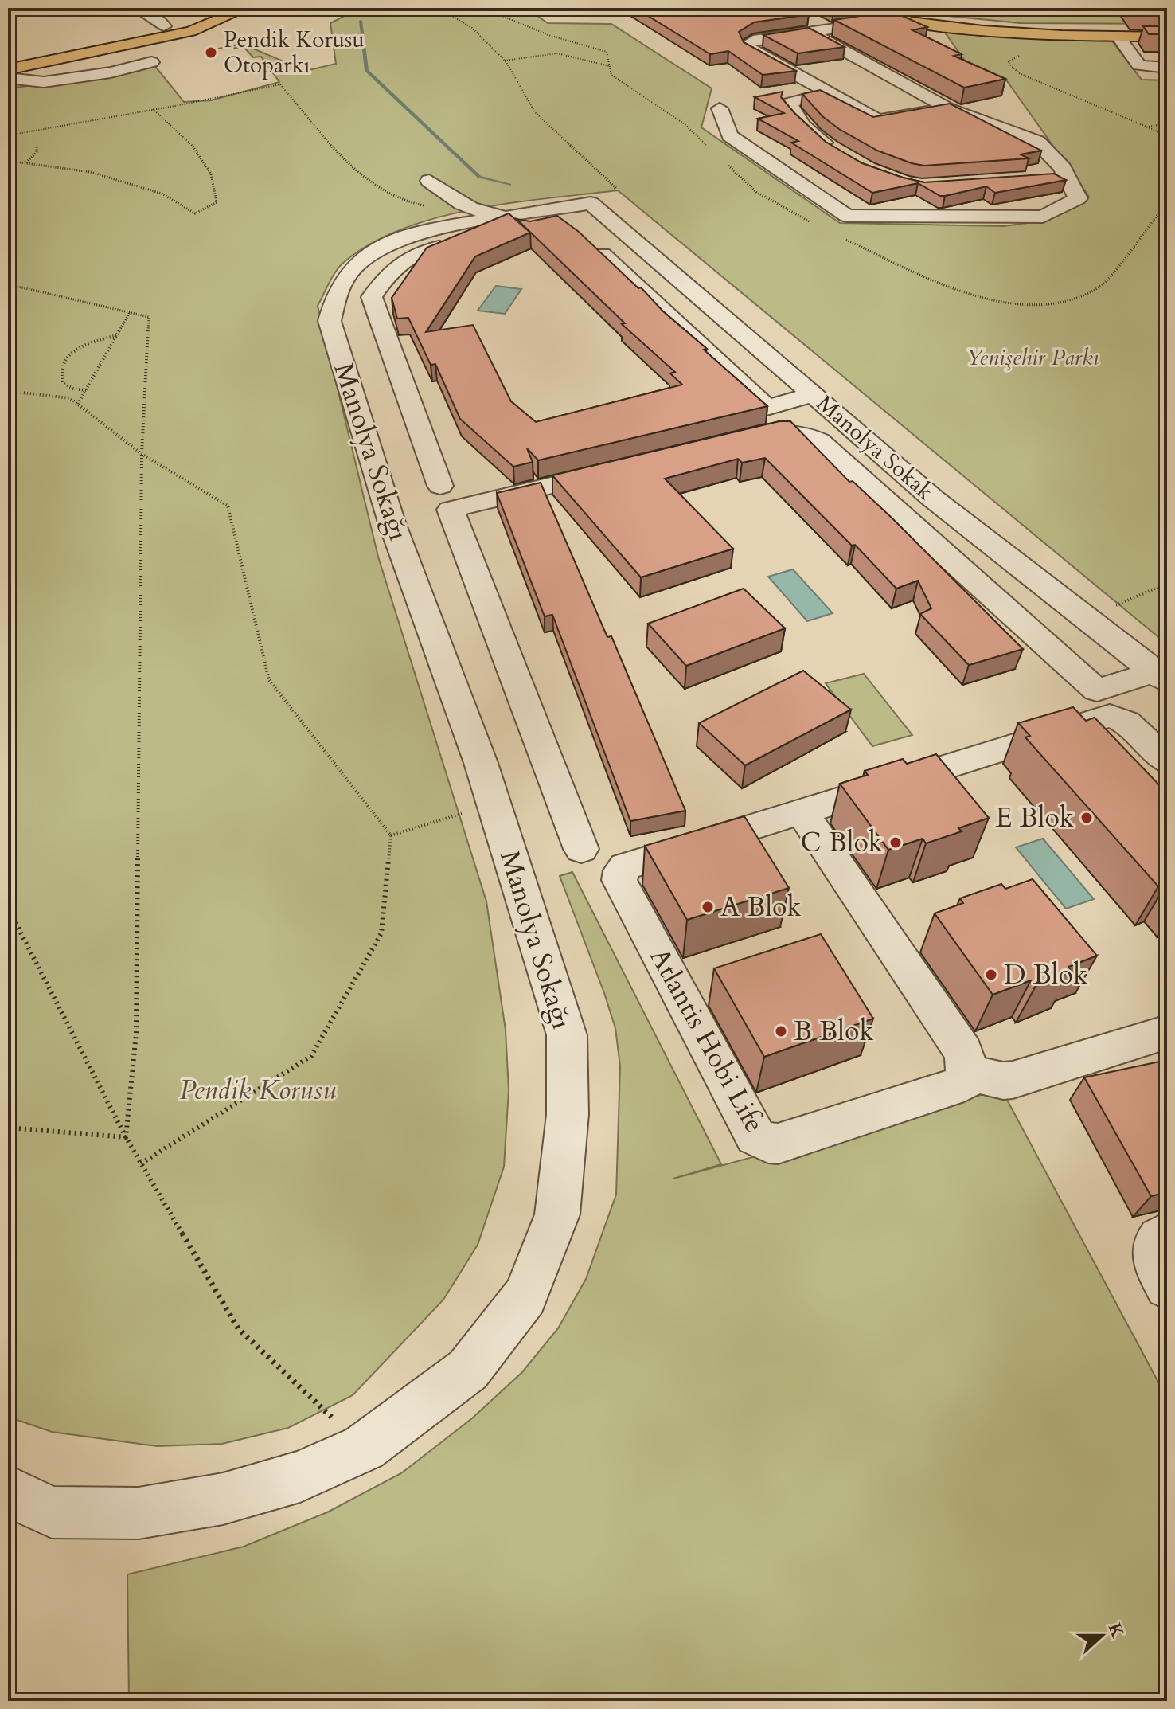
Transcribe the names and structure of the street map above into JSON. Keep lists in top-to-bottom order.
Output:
{
  "streets": {
    "street": ["Manolya Sokak", "Manolya Sokağı", "Atlantis Hobi Life"]
  },
  "crossings": [
    ["Manolya Sokak", "Manolya Sokağı"]
  ],
  "parks": ["Yenişehir Parkı", "Pendik Korusu"],
  "places": [
    "Pendik Korusu Otoparkı",
    "E Blok",
    "C Blok",
    "A Blok",
    "D Blok",
    "B Blok"
  ],
  "north": "right"
}
